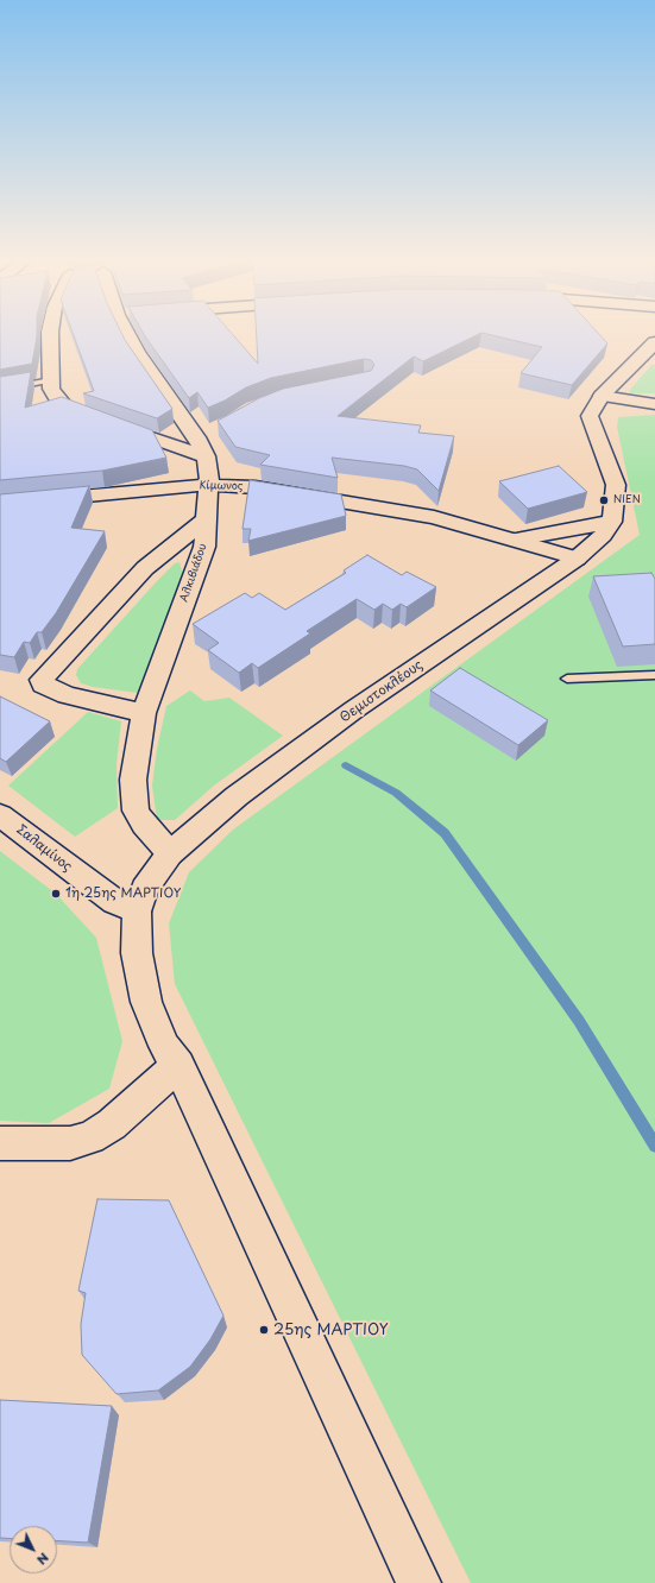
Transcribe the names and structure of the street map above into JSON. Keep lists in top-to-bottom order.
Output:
{
  "streets": {
    "street": [
      "Κίμωνος",
      "Αλκιβιάδου",
      "Θεμιστοκλέους",
      "Σαλαμίνος"
    ]
  },
  "crossings": [
    ["Κίμωνος", "Αλκιβιάδου"],
    ["Κίμωνος", "Θεμιστοκλέους"],
    ["Αλκιβιάδου", "Θεμιστοκλέους"],
    ["Θεμιστοκλέους", "Σαλαμίνος"]
  ],
  "places": ["ΝΙΕΝ", "1η 25ης ΜΑΡΤΙΟΥ", "25ης ΜΑΡΤΙΟΥ"],
  "north": "bottom right"
}
